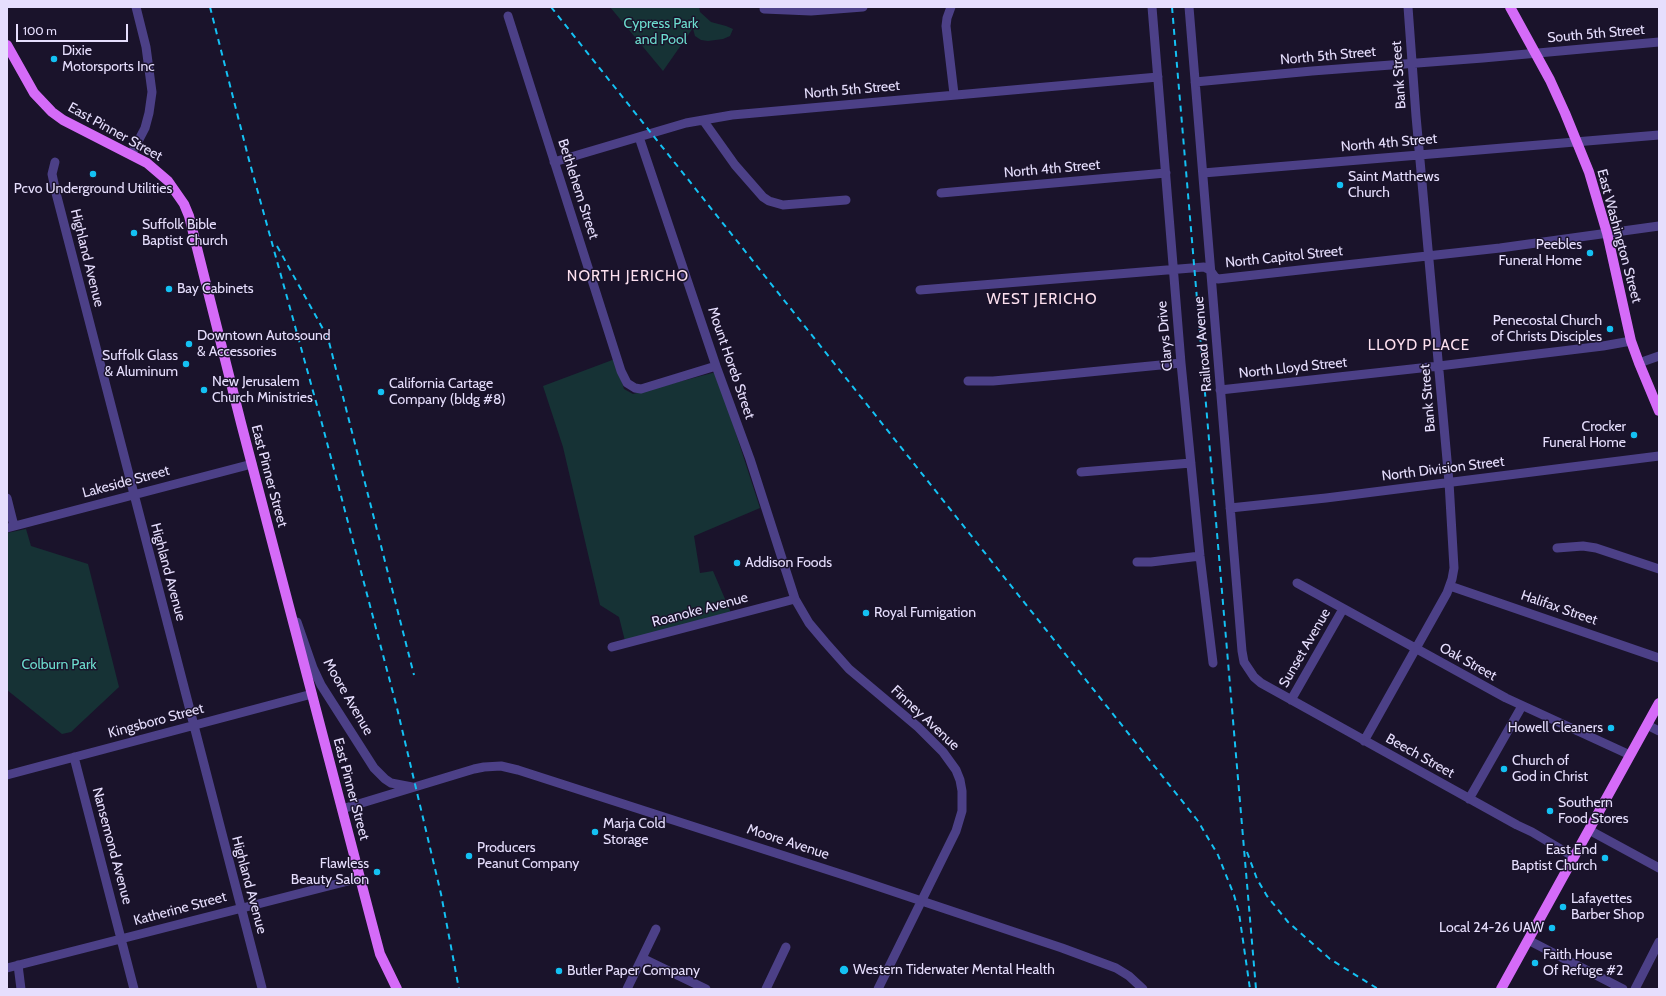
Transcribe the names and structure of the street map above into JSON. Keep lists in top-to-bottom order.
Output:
{
  "streets": {
    "main road": ["East Pinner Street", "East Washington Street"],
    "street": [
      "South 5th Street",
      "North 5th Street",
      "Bank Street",
      "North 4th Street",
      "Bethlehem Street",
      "North Capitol Street",
      "Highland Avenue",
      "Clarys Drive",
      "Railroad Avenue",
      "Mount Horeb Street",
      "North Lloyd Street",
      "North Division Street",
      "Lakeside Street",
      "Halifax Street",
      "Roanoke Avenue",
      "Sunset Avenue",
      "Oak Street",
      "Moore Avenue",
      "Finney Avenue",
      "Kingsboro Street",
      "Beech Street",
      "Nansemond Avenue",
      "Katherine Street"
    ]
  },
  "crossings": [
    ["South 5th Street", "North 5th Street"],
    ["South 5th Street", "East Washington Street"],
    ["North 5th Street", "Bank Street"],
    ["North 5th Street", "Bethlehem Street"],
    ["North 5th Street", "East Washington Street"],
    ["North 5th Street", "Clarys Drive"],
    ["North 5th Street", "Railroad Avenue"],
    ["North 5th Street", "Mount Horeb Street"],
    ["Bank Street", "North 4th Street"],
    ["Bank Street", "North Capitol Street"],
    ["Bank Street", "North Lloyd Street"],
    ["Bank Street", "North Division Street"],
    ["Bank Street", "Halifax Street"],
    ["Bank Street", "Oak Street"],
    ["Bank Street", "Beech Street"],
    ["East Pinner Street", "Lakeside Street"],
    ["East Pinner Street", "Moore Avenue"],
    ["East Pinner Street", "Kingsboro Street"],
    ["East Pinner Street", "Katherine Street"],
    ["North 4th Street", "East Washington Street"],
    ["North 4th Street", "Clarys Drive"],
    ["North 4th Street", "Railroad Avenue"],
    ["Bethlehem Street", "Mount Horeb Street"],
    ["East Washington Street", "North Capitol Street"],
    ["East Washington Street", "North Lloyd Street"],
    ["North Capitol Street", "Clarys Drive"],
    ["North Capitol Street", "Railroad Avenue"],
    ["Highland Avenue", "Lakeside Street"],
    ["Highland Avenue", "Kingsboro Street"],
    ["Highland Avenue", "Katherine Street"],
    ["Railroad Avenue", "North Lloyd Street"],
    ["Railroad Avenue", "North Division Street"],
    ["Railroad Avenue", "Beech Street"],
    ["Mount Horeb Street", "Roanoke Avenue"],
    ["Mount Horeb Street", "Finney Avenue"],
    ["Roanoke Avenue", "Finney Avenue"],
    ["Sunset Avenue", "Oak Street"],
    ["Sunset Avenue", "Beech Street"],
    ["Moore Avenue", "Finney Avenue"],
    ["Kingsboro Street", "Nansemond Avenue"],
    ["Nansemond Avenue", "Katherine Street"]
  ],
  "districts": ["NORTH JERICHO", "WEST JERICHO", "LLOYD PLACE"],
  "parks": ["Cypress Park and Pool", "Colburn Park"],
  "places": [
    "Dixie Motorsports Inc",
    "Pcvo Underground Utilities",
    "Saint Matthews Church",
    "Suffolk Bible Baptist Church",
    "Peebles Funeral Home",
    "Bay Cabinets",
    "Penecostal Church of Christs Disciples",
    "Downtown Autosound & Accessories",
    "Suffolk Glass & Aluminum",
    "New Jerusalem Church Ministries",
    "California Cartage Company (bldg #8)",
    "Crocker Funeral Home",
    "Addison Foods",
    "Royal Fumigation",
    "Howell Cleaners",
    "Church of God in Christ",
    "Southern Food Stores",
    "Marja Cold Storage",
    "Producers Peanut Company",
    "East End Baptist Church",
    "Flawless Beauty Salon",
    "Lafayettes Barber Shop",
    "Local 24-26 UAW",
    "Faith House Of Refuge #2",
    "Western Tiderwater Mental Health",
    "Butler Paper Company"
  ],
  "scale_bar": "100 m"
}
